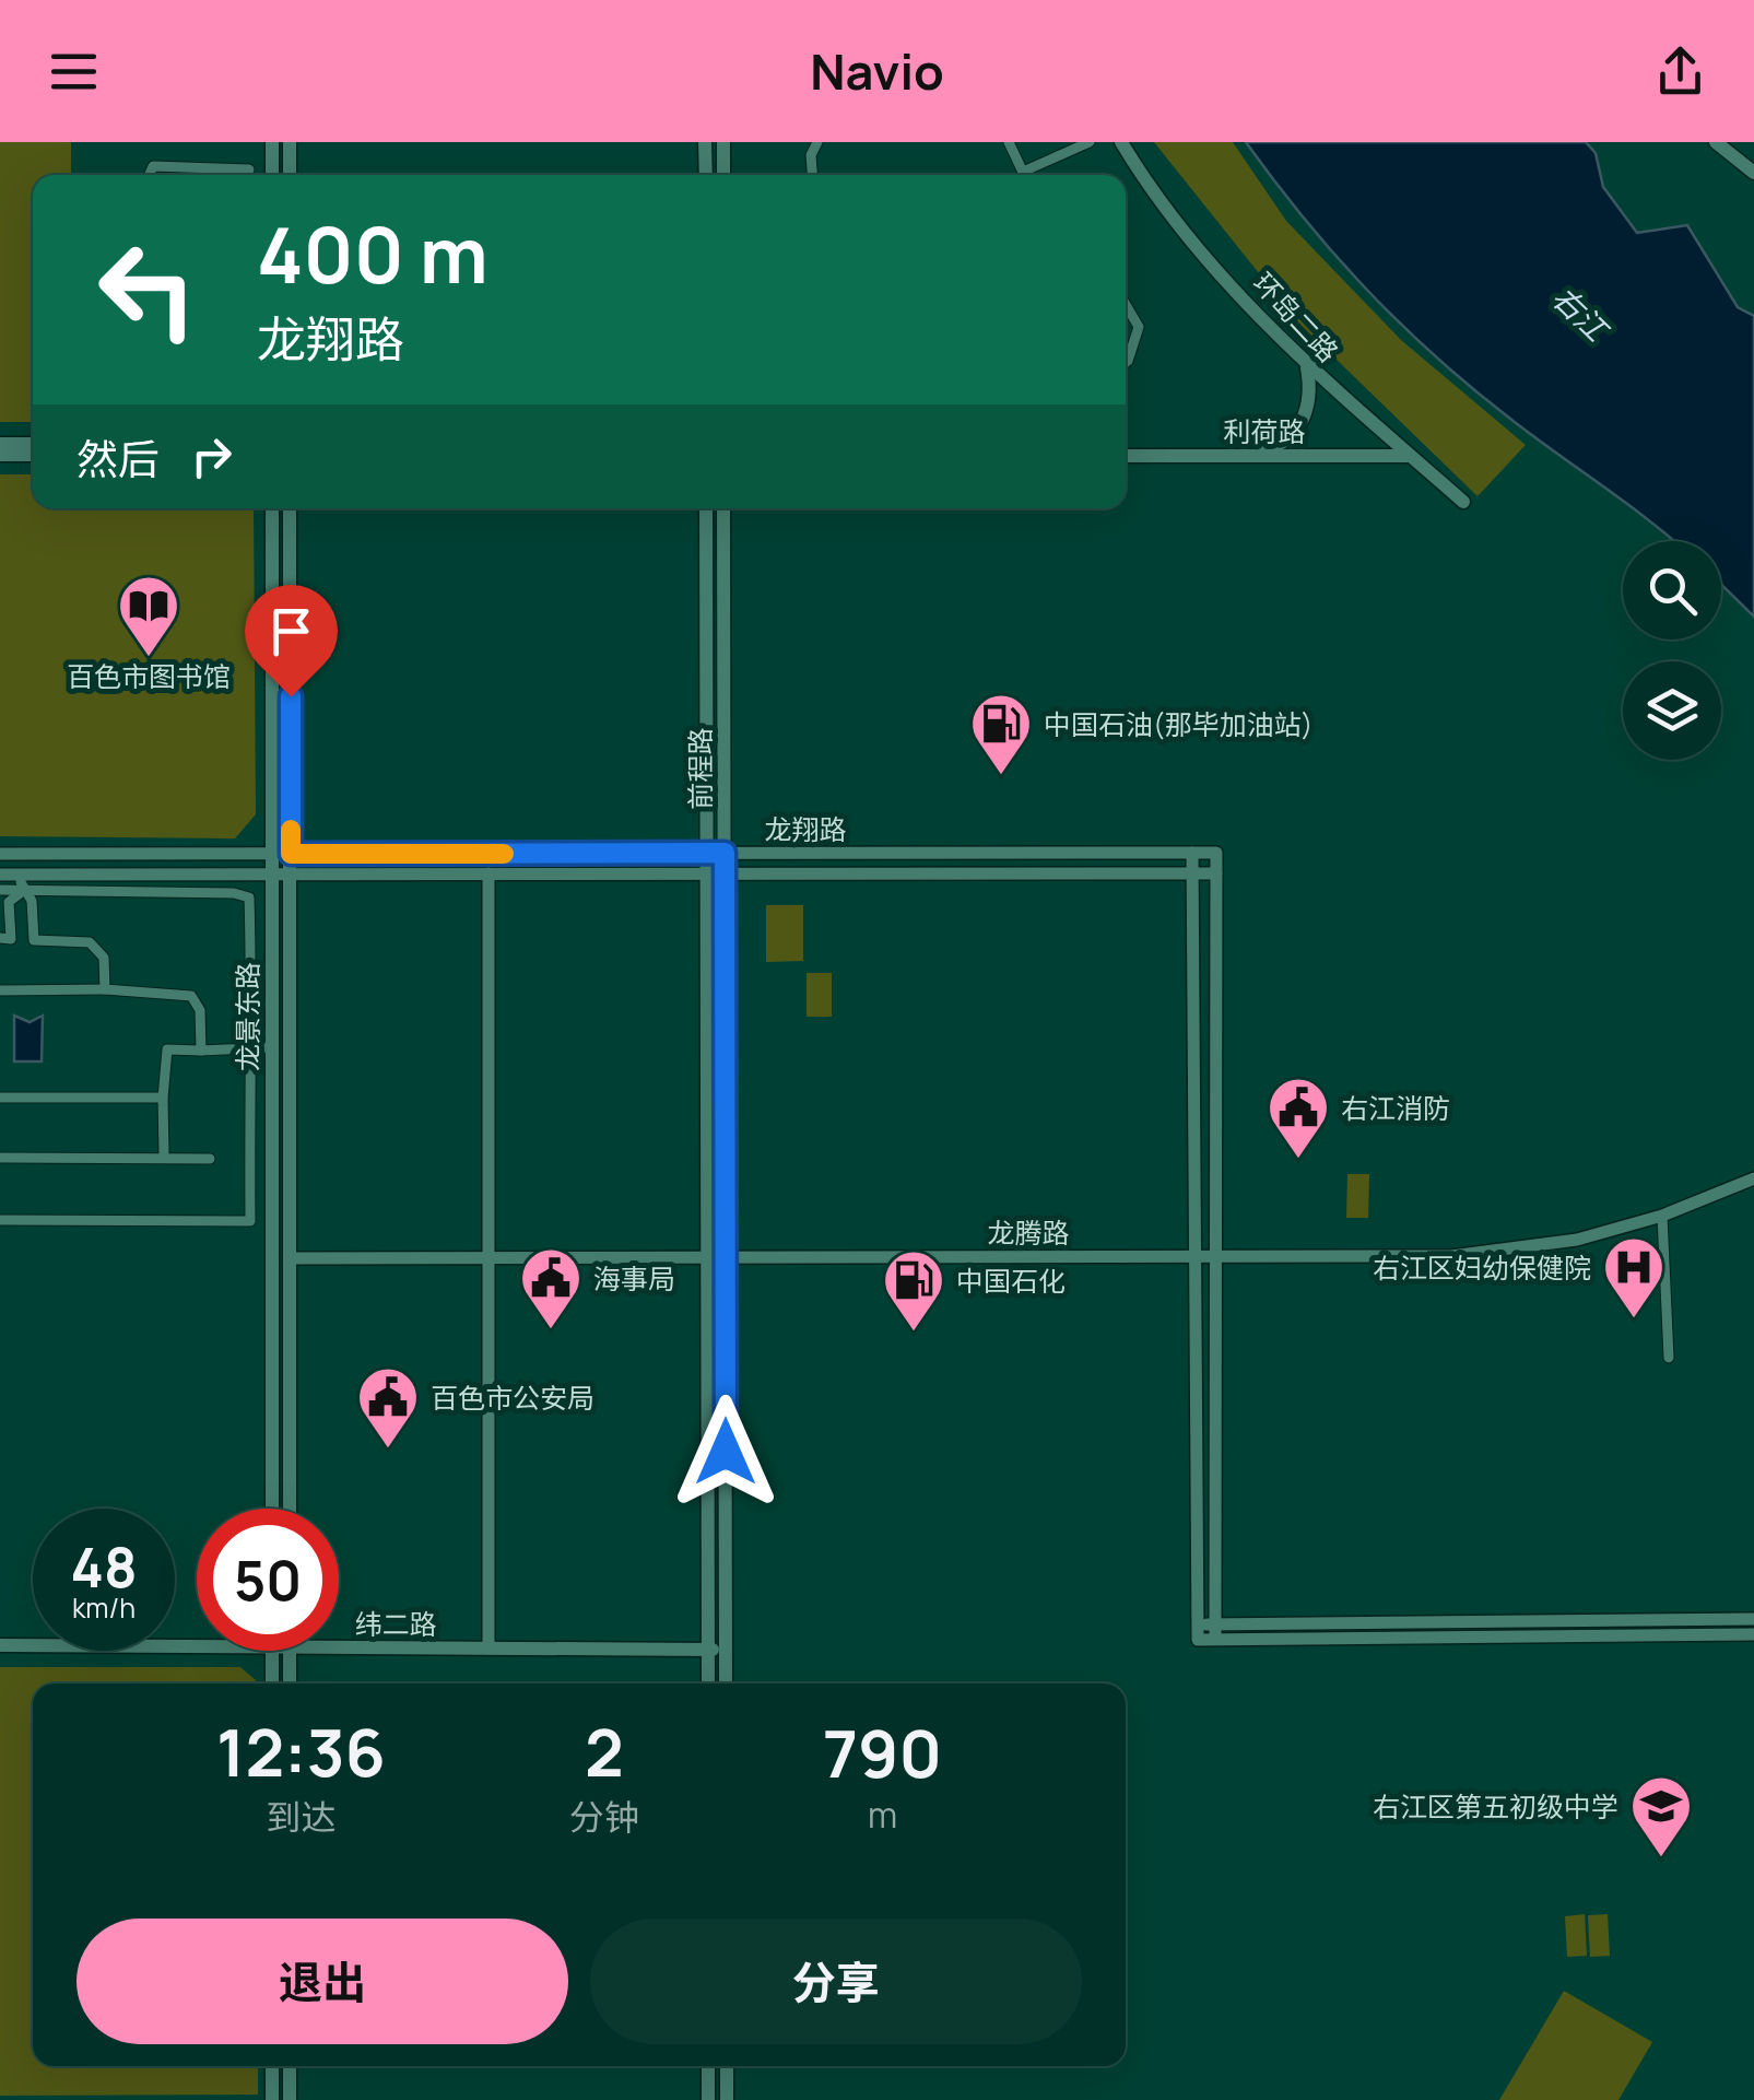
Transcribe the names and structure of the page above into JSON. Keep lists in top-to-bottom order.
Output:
{
  "streets": {
    "main road": [
      "环岛二路",
      "利荷路",
      "前程路",
      "龙景东路",
      "纬二路"
    ],
    "street": ["龙翔路", "龙腾路"]
  },
  "crossings": [
    ["环岛二路", "利荷路"],
    ["前程路", "龙翔路"],
    ["前程路", "龙腾路"],
    ["前程路", "纬二路"],
    ["龙翔路", "龙景东路"],
    ["龙景东路", "龙腾路"]
  ],
  "water": ["右江"],
  "places": {
    "library": ["百色市图书馆"],
    "fuel station": ["中国石油(那毕加油站)", "中国石化"],
    "public building": ["右江消防", "海事局", "百色市公安局"],
    "hospital": ["右江区妇幼保健院"],
    "school or university": ["右江区第五初级中学"]
  },
  "page": {
    "header": "Navio",
    "turn": ["400 m", "龙翔路"],
    "then": "然后",
    "speed": "48 km/h",
    "limit": "50",
    "eta": [
      "12:36",
      "到达",
      "2",
      "分钟",
      "790",
      "m"
    ],
    "buttons": ["退出", "分享"]
  }
}
